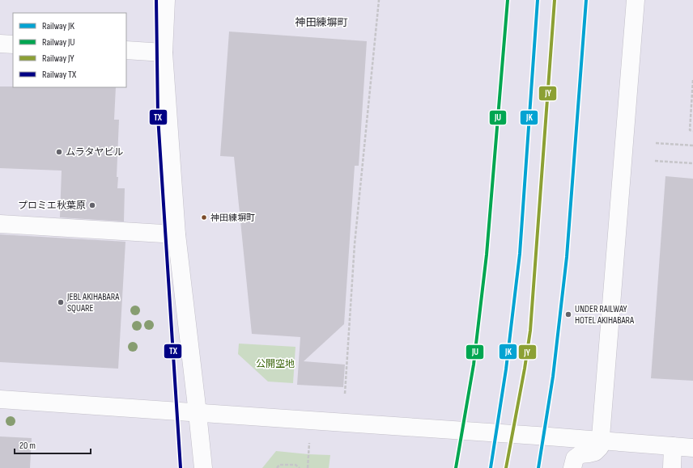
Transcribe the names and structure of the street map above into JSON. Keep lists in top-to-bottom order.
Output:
{
  "districts": ["神田練塀町"],
  "parks": ["公開空地"],
  "places": [
    "ムラタヤビル",
    "プロミエ秋葉原",
    "神田練塀町",
    "JEBL AKIHABARA SQUARE",
    "UNDER RAILWAY HOTEL AKIHABARA"
  ],
  "lines": [
    "rail line JK",
    "rail line JU",
    "rail line JY",
    "rail line TX"
  ],
  "legend": [
    "Railway JK",
    "Railway JU",
    "Railway JY",
    "Railway TX"
  ],
  "scale_bar": "20 m"
}
